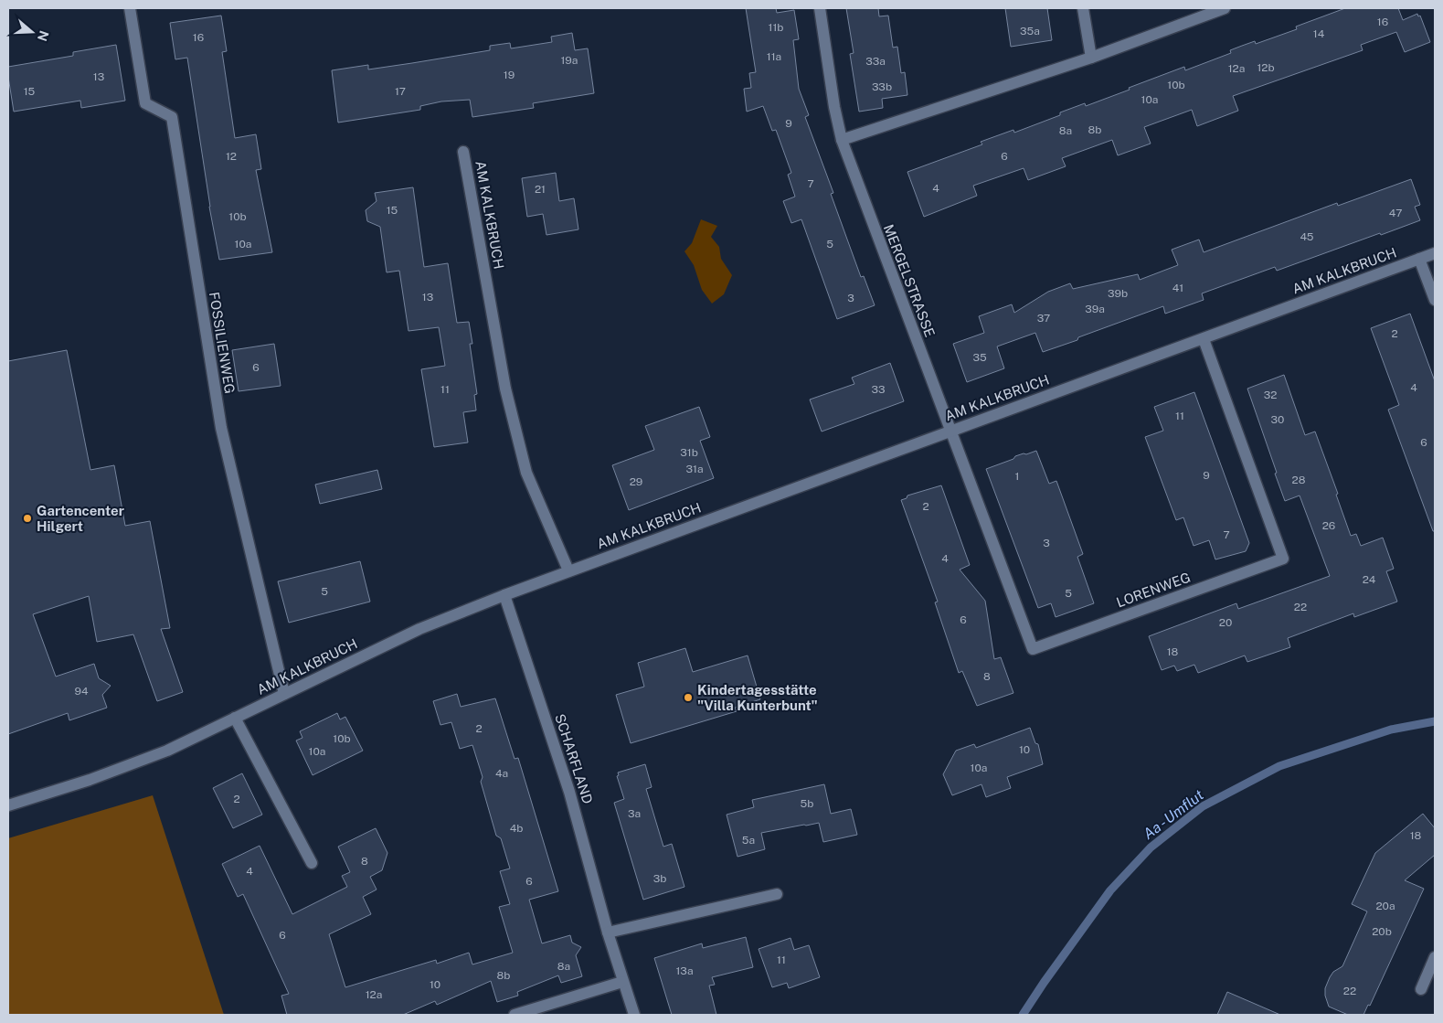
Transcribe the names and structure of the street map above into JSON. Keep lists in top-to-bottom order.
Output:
{
  "streets": {
    "street": [
      "AM KALKBRUCH",
      "MERGELSTRASSE",
      "FOSSILIENWEG",
      "LORENWEG",
      "SCHARFLAND"
    ]
  },
  "crossings": [
    ["AM KALKBRUCH", "MERGELSTRASSE"],
    ["AM KALKBRUCH", "FOSSILIENWEG"],
    ["AM KALKBRUCH", "LORENWEG"],
    ["AM KALKBRUCH", "SCHARFLAND"],
    ["MERGELSTRASSE", "LORENWEG"]
  ],
  "water": ["Aa - Umflut"],
  "places": ["Gartencenter Hilgert", "Kindertagesstätte \"Villa Kunterbunt\""],
  "house_numbers": [
    "16",
    "11b",
    "35a",
    "14",
    "16",
    "11a",
    "19a",
    "33a",
    "12b",
    "12a",
    "19",
    "13",
    "10b",
    "33b",
    "15",
    "17",
    "10a",
    "9",
    "8b",
    "8a",
    "12",
    "6",
    "7",
    "4",
    "21",
    "15",
    "47",
    "10b",
    "45",
    "10a",
    "5",
    "41",
    "39b",
    "13",
    "3",
    "39a",
    "37",
    "2",
    "35",
    "6",
    "4",
    "11",
    "33",
    "32",
    "11",
    "30",
    "6",
    "31b",
    "31a",
    "9",
    "1",
    "28",
    "29",
    "2",
    "26",
    "7",
    "3",
    "4",
    "24",
    "5",
    "5",
    "22",
    "6",
    "20",
    "18",
    "8",
    "94",
    "2",
    "10b",
    "10",
    "10a",
    "10a",
    "4a",
    "2",
    "5b",
    "3a",
    "4b",
    "18",
    "5a",
    "8",
    "4",
    "3b",
    "6",
    "20a",
    "20b",
    "6",
    "11",
    "8a",
    "13a",
    "8b",
    "10",
    "22",
    "12a"
  ],
  "north": "right"
}
